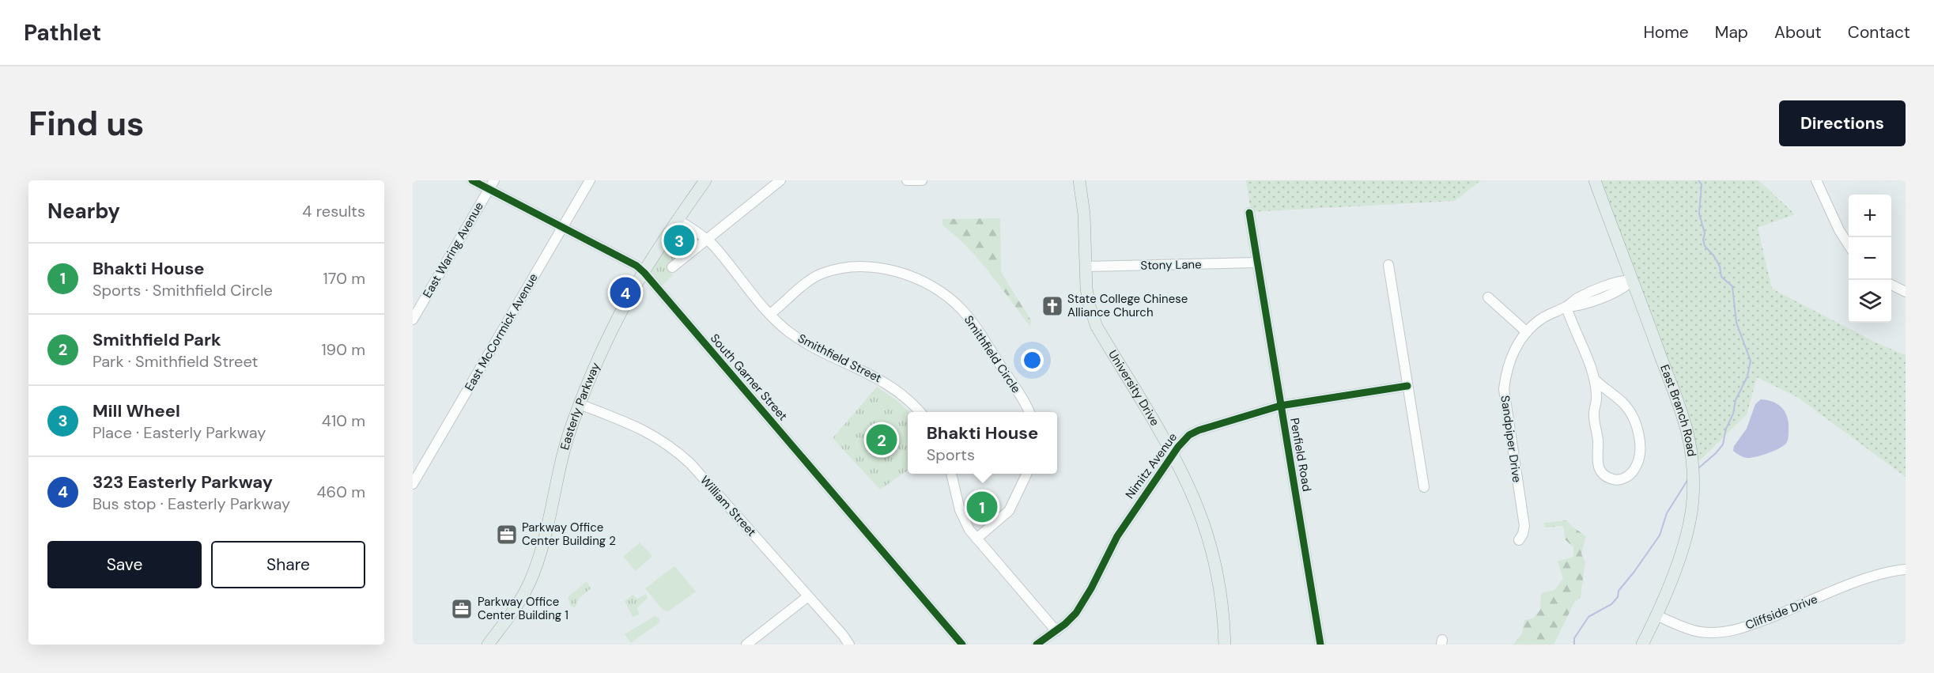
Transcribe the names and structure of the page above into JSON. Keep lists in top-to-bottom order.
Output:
{
  "streets": {
    "main road": ["University Drive", "Easterly Parkway", "East Branch Road"],
    "street": [
      "East Waring Avenue",
      "Stony Lane",
      "East McCormick Avenue",
      "Smithfield Circle",
      "Smithfield Street",
      "South Garner Street",
      "Sandpiper Drive",
      "Penfield Road",
      "Nimitz Avenue",
      "William Street",
      "Cliffside Drive"
    ]
  },
  "crossings": [
    ["East Waring Avenue", "South Garner Street"],
    ["Stony Lane", "University Drive"],
    ["Stony Lane", "Penfield Road"],
    ["East McCormick Avenue", "South Garner Street"],
    ["Smithfield Circle", "Smithfield Street"],
    ["Smithfield Street", "Easterly Parkway"],
    ["South Garner Street", "Easterly Parkway"],
    ["University Drive", "Nimitz Avenue"],
    ["Easterly Parkway", "William Street"],
    ["East Branch Road", "Sandpiper Drive"],
    ["East Branch Road", "Cliffside Drive"],
    ["Penfield Road", "Nimitz Avenue"]
  ],
  "places": {
    "church": ["State College Chinese Alliance Church"],
    "office": ["Parkway Office Center Building 2", "Parkway Office Center Building 1"]
  },
  "page": {
    "header": "Pathlet",
    "nav": [
      "Home",
      "Map",
      "About",
      "Contact"
    ],
    "buttons": [
      "Directions",
      ["Save", "Share"]
    ],
    "title": "Find us",
    "heading": ["Nearby", "4 results"],
    "map_buttons": ["+", "−"],
    "pins": [
      "3",
      "4",
      "2",
      "1"
    ],
    "list": [
      {
        "mark": "1",
        "name": "Bhakti House",
        "note": "Sports · Smithfield Circle",
        "value": "170 m"
      },
      {
        "mark": "2",
        "name": "Smithfield Park",
        "note": "Park · Smithfield Street",
        "value": "190 m"
      },
      {
        "mark": "3",
        "name": "Mill Wheel",
        "note": "Place · Easterly Parkway",
        "value": "410 m"
      },
      {
        "mark": "4",
        "name": "323 Easterly Parkway",
        "note": "Bus stop · Easterly Parkway",
        "value": "460 m"
      }
    ],
    "popup": ["Bhakti House", "Sports"]
  }
}
